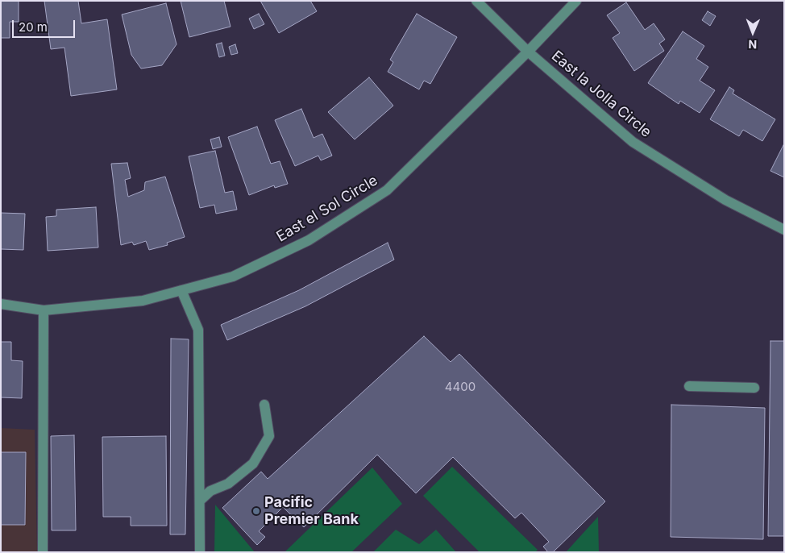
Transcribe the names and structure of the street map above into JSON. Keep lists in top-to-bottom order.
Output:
{
  "streets": {
    "street": ["East la Jolla Circle", "East el Sol Circle"]
  },
  "crossings": [
    ["East la Jolla Circle", "East el Sol Circle"]
  ],
  "places": ["Pacific Premier Bank"],
  "house_numbers": ["4400"],
  "scale_bar": "20 m",
  "north": "bottom"
}
